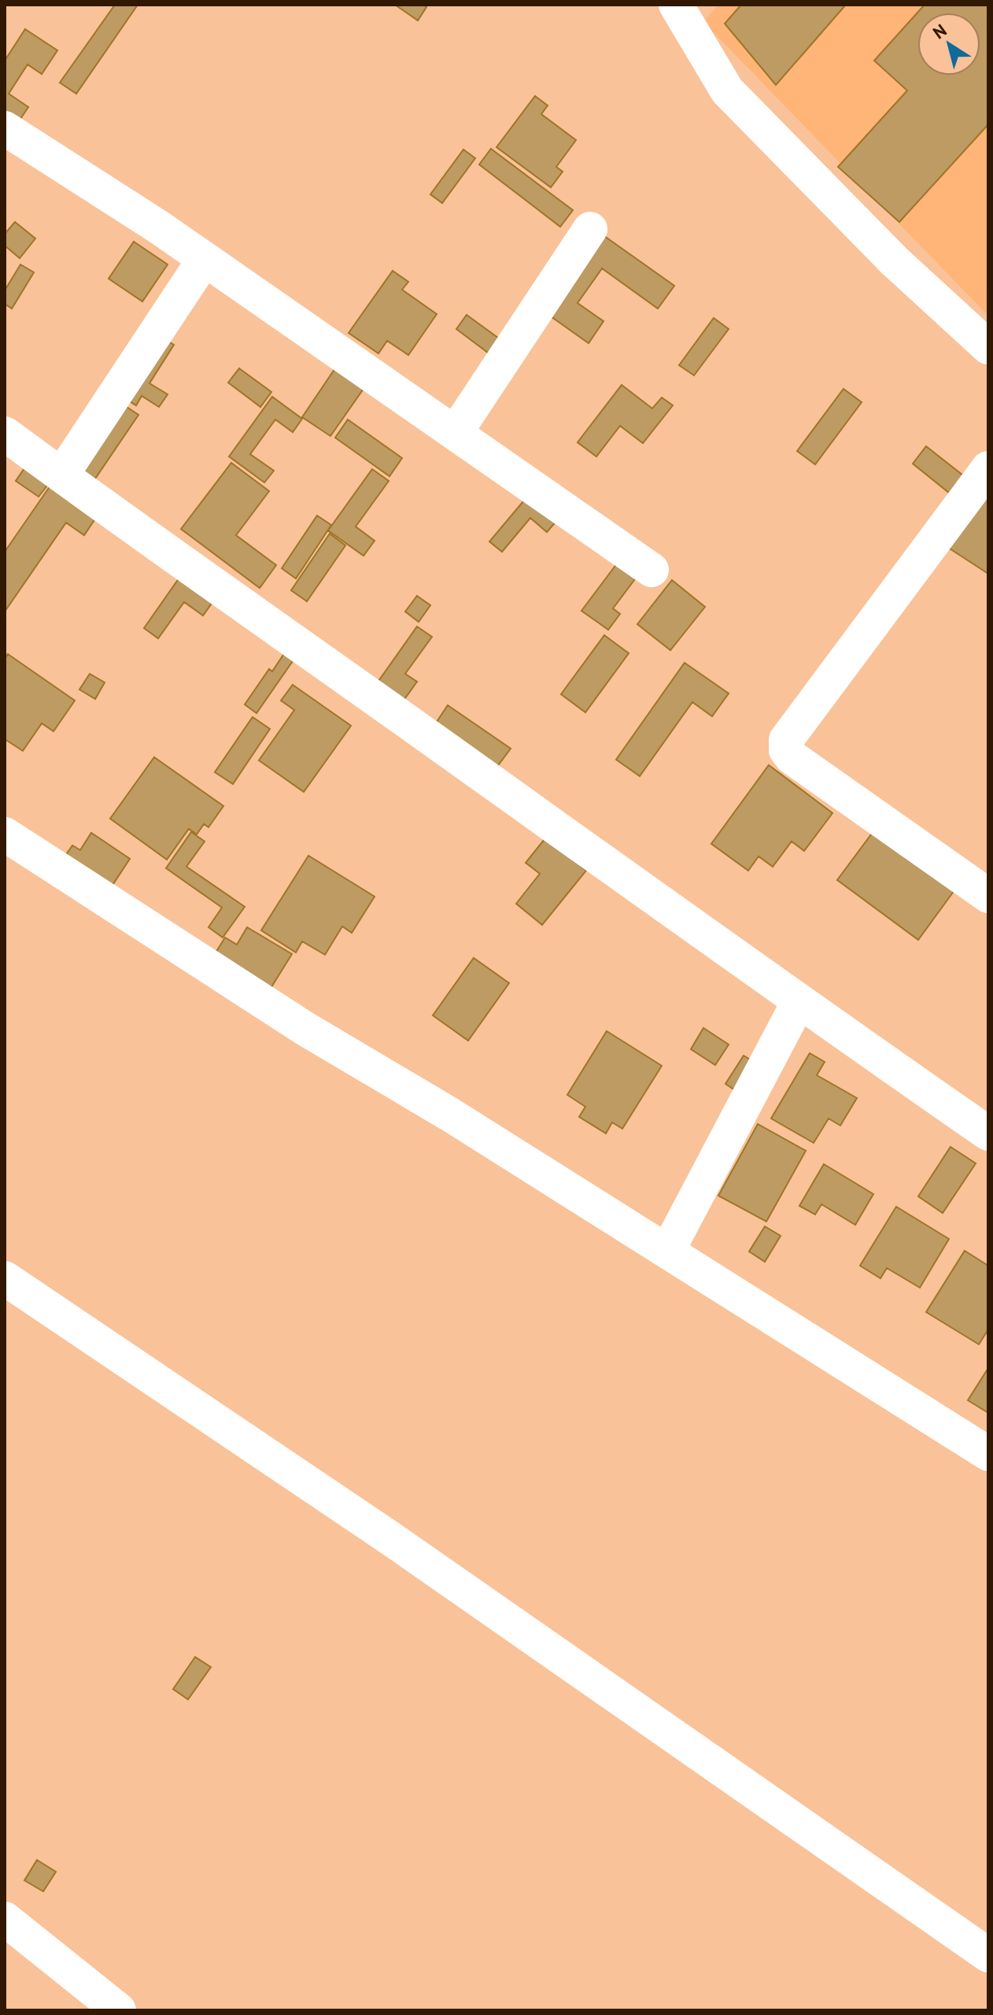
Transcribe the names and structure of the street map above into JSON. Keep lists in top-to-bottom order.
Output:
{
  "north": "top left"
}
